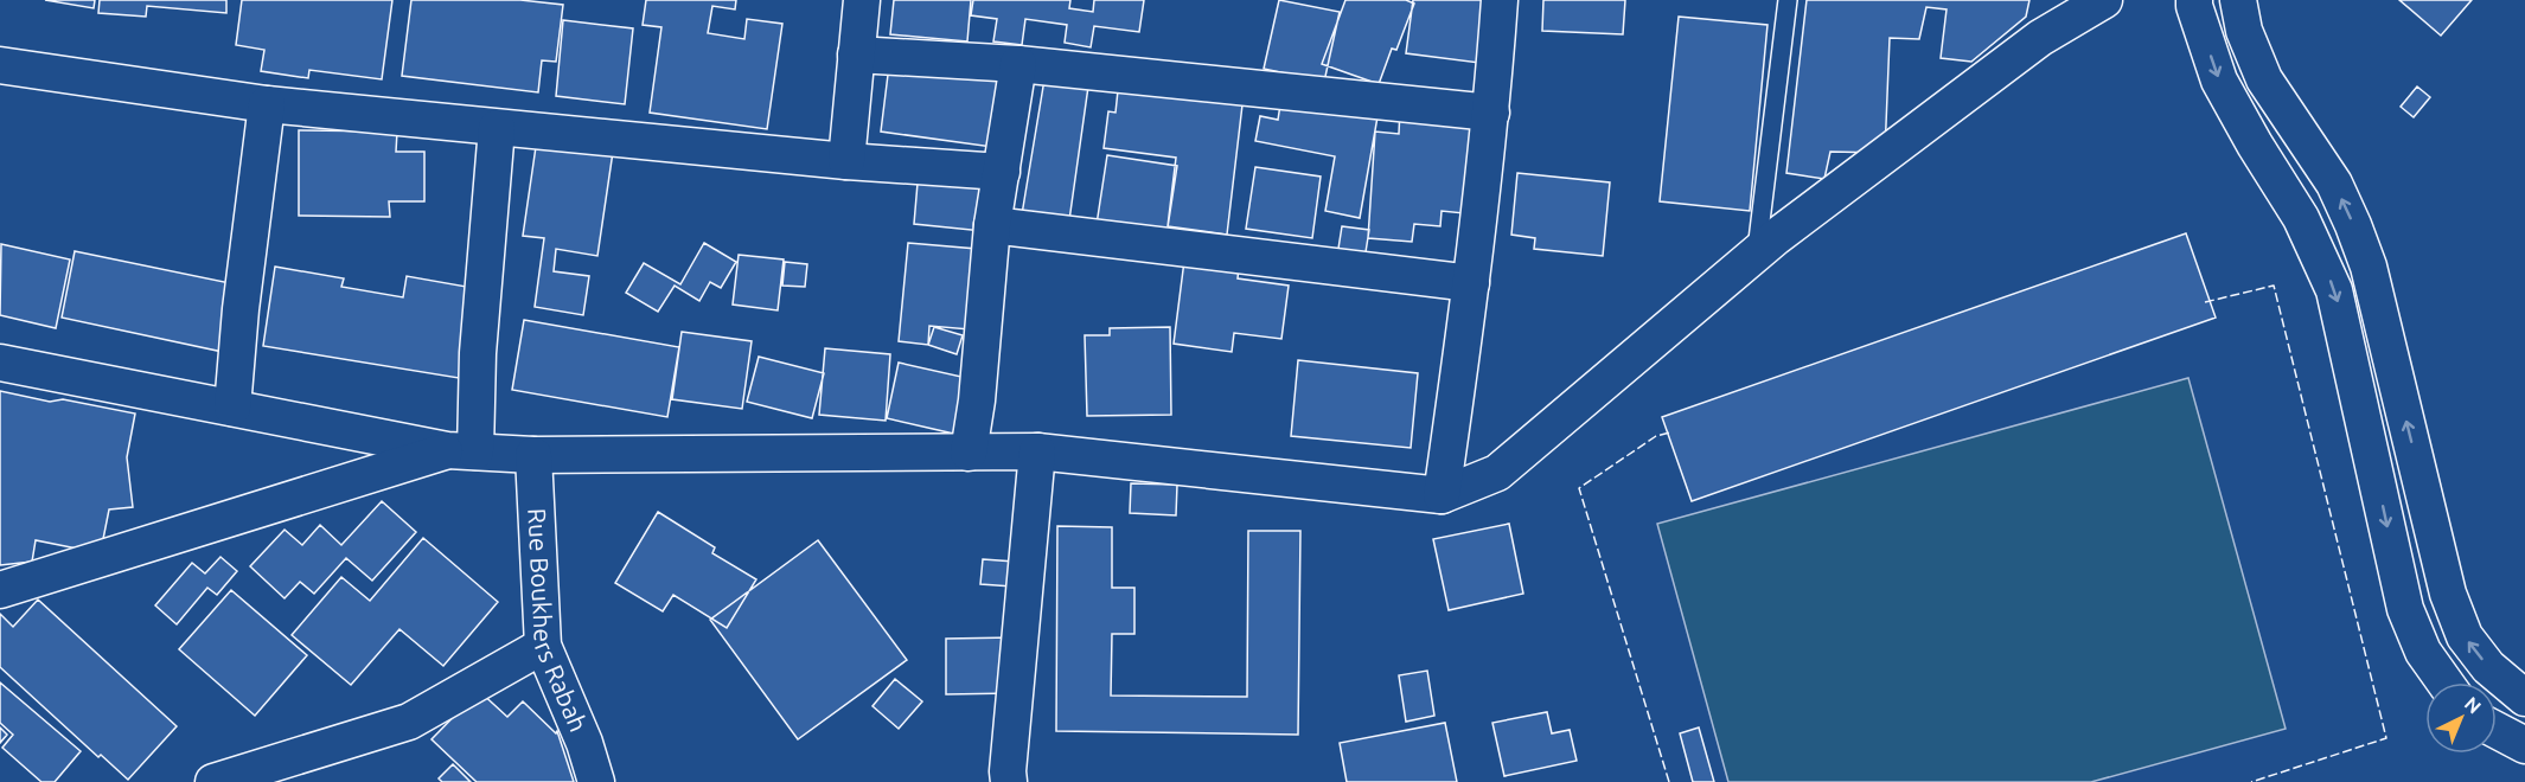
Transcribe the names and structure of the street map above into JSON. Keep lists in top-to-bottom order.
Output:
{
  "streets": {
    "street": ["Rue Boukhers Rabah"]
  },
  "north": "top right"
}
